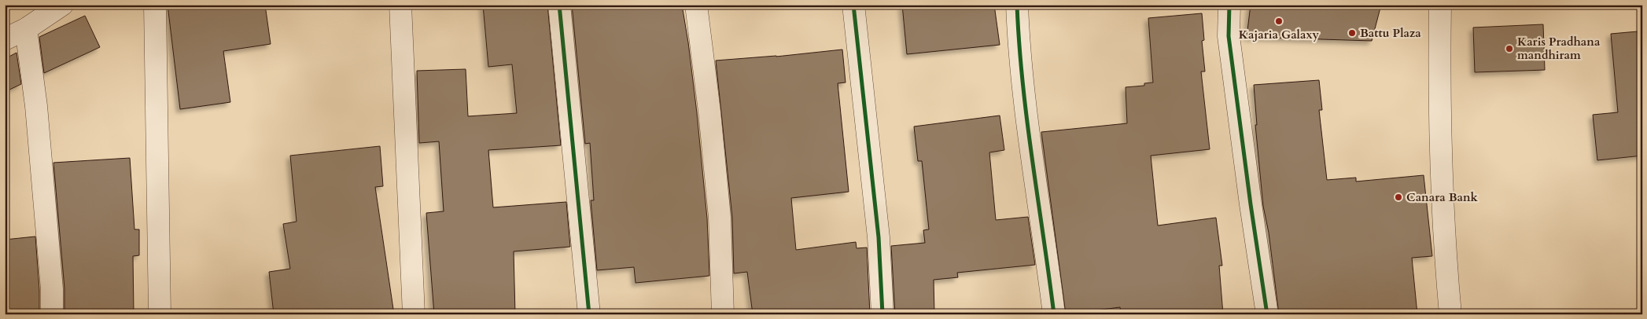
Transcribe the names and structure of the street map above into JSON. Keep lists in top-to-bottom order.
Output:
{
  "places": [
    "Kajaria Galaxy",
    "Battu Plaza",
    "Karis Pradhana mandhiram",
    "Canara Bank"
  ]
}
